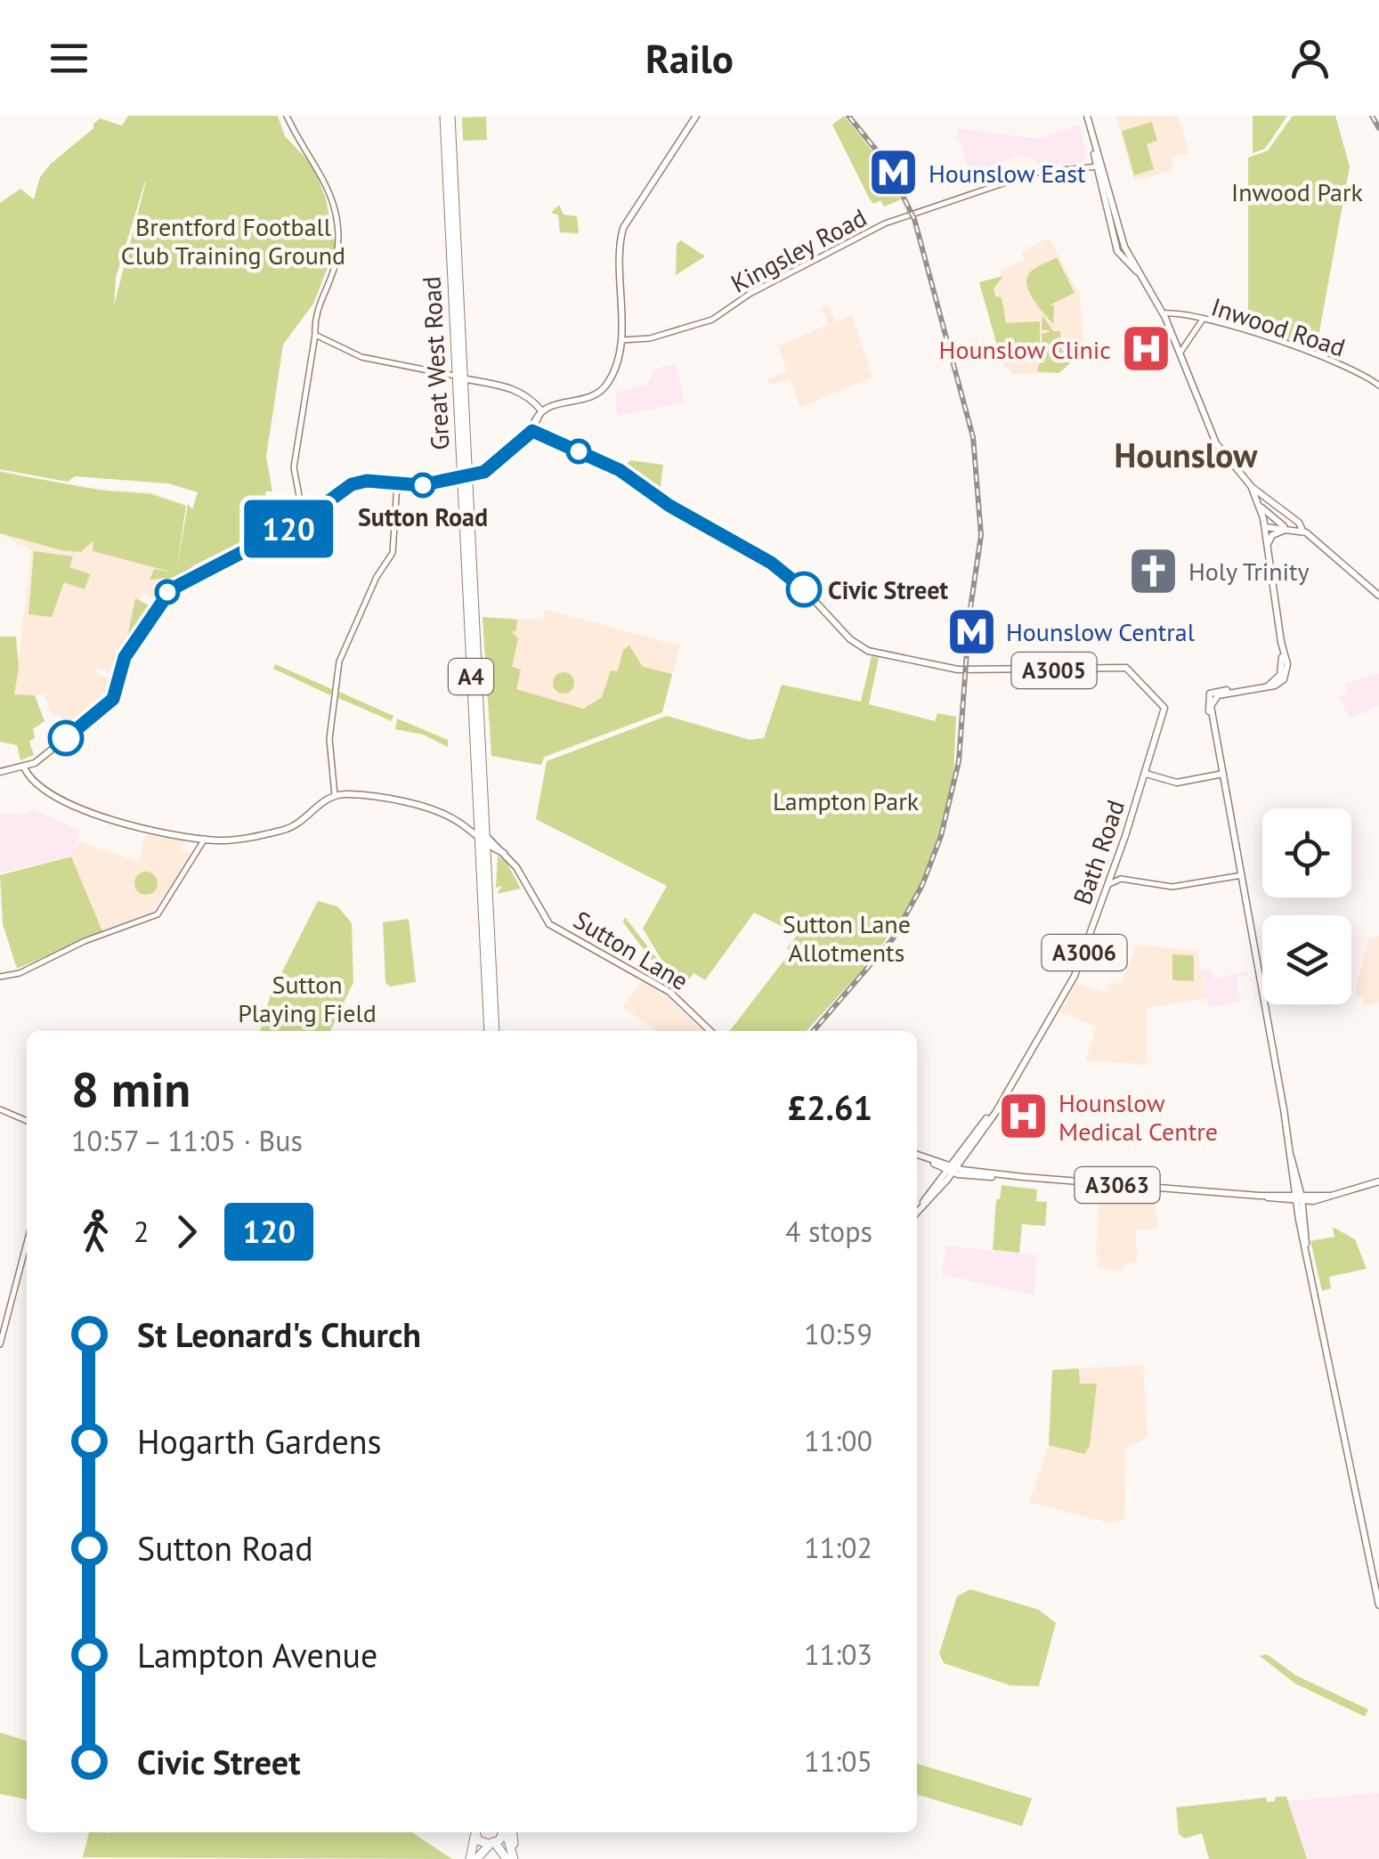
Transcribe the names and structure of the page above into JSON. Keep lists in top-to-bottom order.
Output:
{
  "streets": {
    "highway": ["Great West Road", "A4"],
    "main road": [
      "A3005",
      "Bath Road",
      "Sutton Lane",
      "A3006",
      "A3063"
    ],
    "street": ["Kingsley Road", "Inwood Road"]
  },
  "crossings": [
    ["Great West Road", "Sutton Lane"],
    ["Bath Road", "A3063"]
  ],
  "districts": ["Hounslow"],
  "parks": [
    "Inwood Park",
    "Brentford Football Club Training Ground",
    "Lampton Park",
    "Sutton Lane Allotments",
    "Sutton Playing Field"
  ],
  "places": {
    "metro station": ["Hounslow East", "Hounslow Central"],
    "hospital": ["Hounslow Clinic", "Hounslow Medical Centre"],
    "other": ["Sutton Road", "Civic Street"],
    "church": ["Holy Trinity"]
  },
  "lines": ["bus line 120"],
  "page": {
    "header": "Railo",
    "on_map": "120",
    "heading": ["8 min", "10:57 – 11:05 · Bus", "£2.61"],
    "legs": ["2", "120", "4 stops"],
    "list": [
      {
        "name": "St Leonard's Church",
        "value": "10:59"
      },
      {
        "name": "Hogarth Gardens",
        "value": "11:00"
      },
      {
        "name": "Sutton Road",
        "value": "11:02"
      },
      {
        "name": "Lampton Avenue",
        "value": "11:03"
      },
      {
        "name": "Civic Street",
        "value": "11:05"
      }
    ]
  }
}
